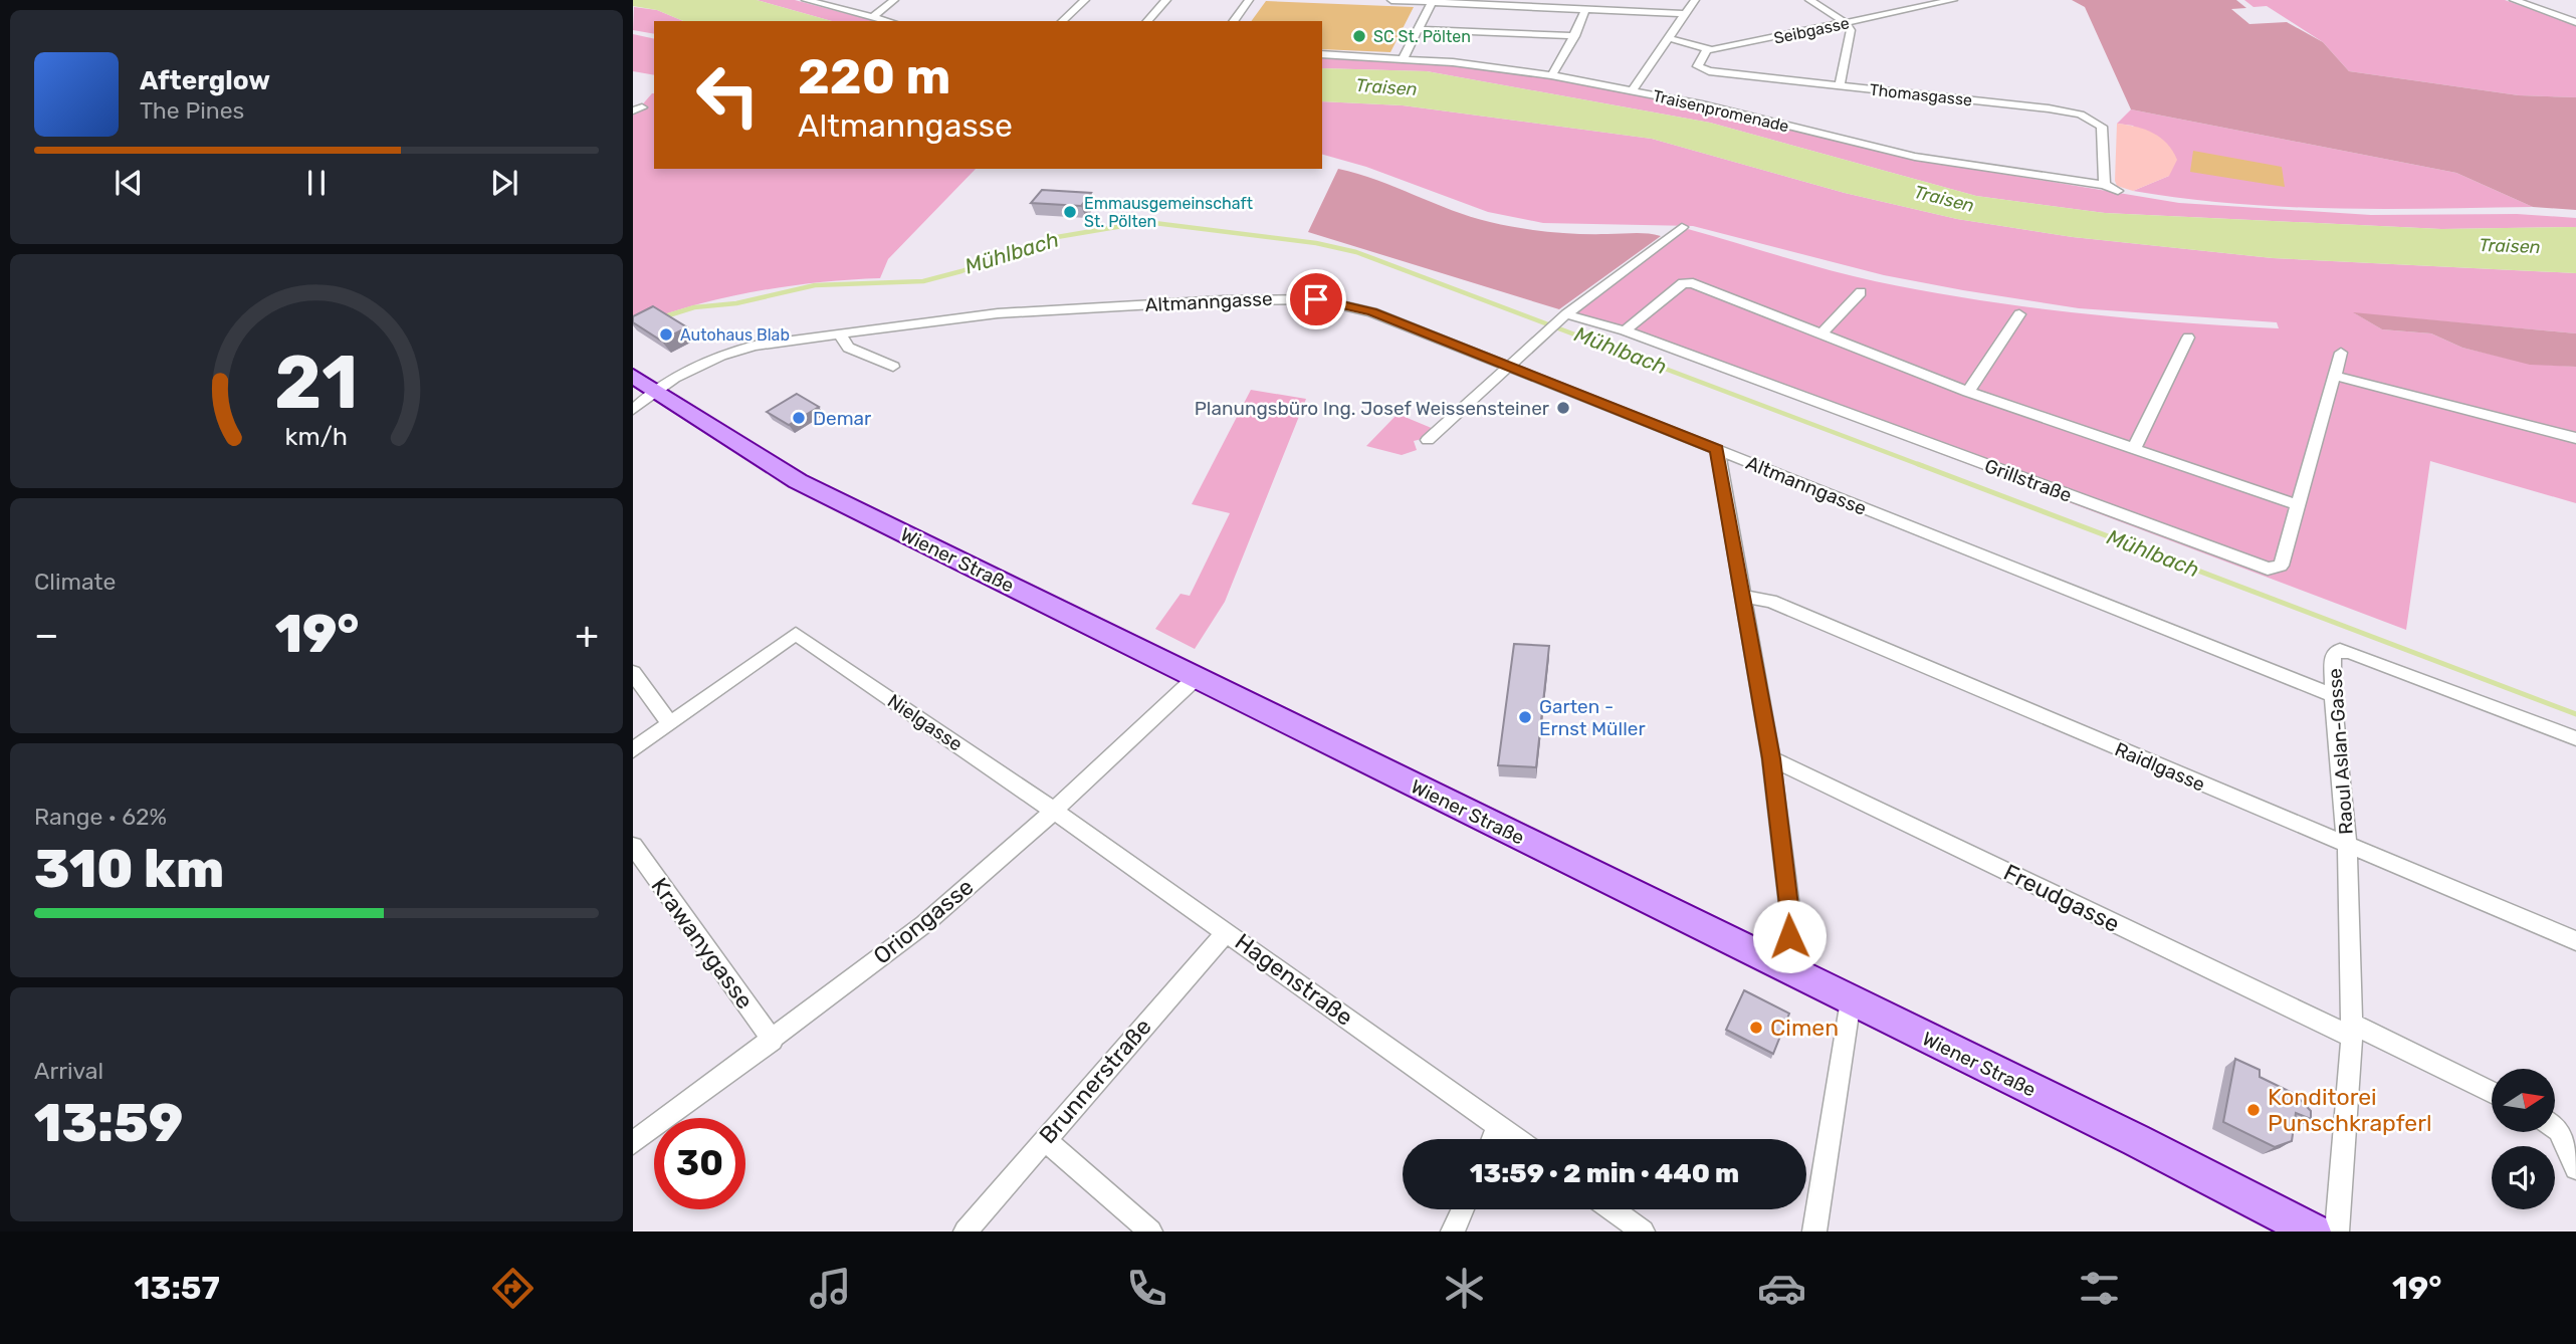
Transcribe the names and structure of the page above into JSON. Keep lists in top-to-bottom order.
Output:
{
  "streets": {
    "main road": ["Wiener Straße"],
    "street": [
      "Seibgasse",
      "Thomasgasse",
      "Traisenpromenade",
      "Altmanngasse",
      "Grillstraße",
      "Nielgasse",
      "Raoul Aslan-Gasse",
      "Raidlgasse",
      "Freudgasse",
      "Oriongasse",
      "Krawanygasse",
      "Hagenstraße",
      "Brunnerstraße"
    ]
  },
  "crossings": [
    ["Seibgasse", "Thomasgasse"],
    ["Thomasgasse", "Traisenpromenade"],
    ["Altmanngasse", "Wiener Straße"],
    ["Altmanngasse", "Raoul Aslan-Gasse"],
    ["Wiener Straße", "Oriongasse"],
    ["Nielgasse", "Oriongasse"],
    ["Nielgasse", "Hagenstraße"],
    ["Raoul Aslan-Gasse", "Raidlgasse"],
    ["Raoul Aslan-Gasse", "Freudgasse"],
    ["Oriongasse", "Krawanygasse"],
    ["Oriongasse", "Hagenstraße"],
    ["Hagenstraße", "Brunnerstraße"]
  ],
  "water": ["Traisen", "Mühlbach"],
  "places": [
    "SC St. Pölten",
    "Emmausgemeinschaft St. Pölten",
    "Autohaus Blab",
    "Planungsbüro Ing. Josef Weissensteiner",
    "Demar",
    "Garten - Ernst Müller",
    "Cimen",
    "Konditorei Punschkrapferl"
  ],
  "north": "right",
  "page": {
    "turn": ["220 m", "Altmanngasse"],
    "song": ["Afterglow", "The Pines"],
    "tile": [
      "Climate",
      ["Range · 62%", "310 km"],
      ["Arrival", "13:59"]
    ],
    "heat": ["−", "19°", "+"],
    "limit": "30",
    "trip": "13:59 · 2 min · 440 m",
    "tabs": ["13:57", "19°"],
    "gauge": ["21", "km/h"]
  }
}
